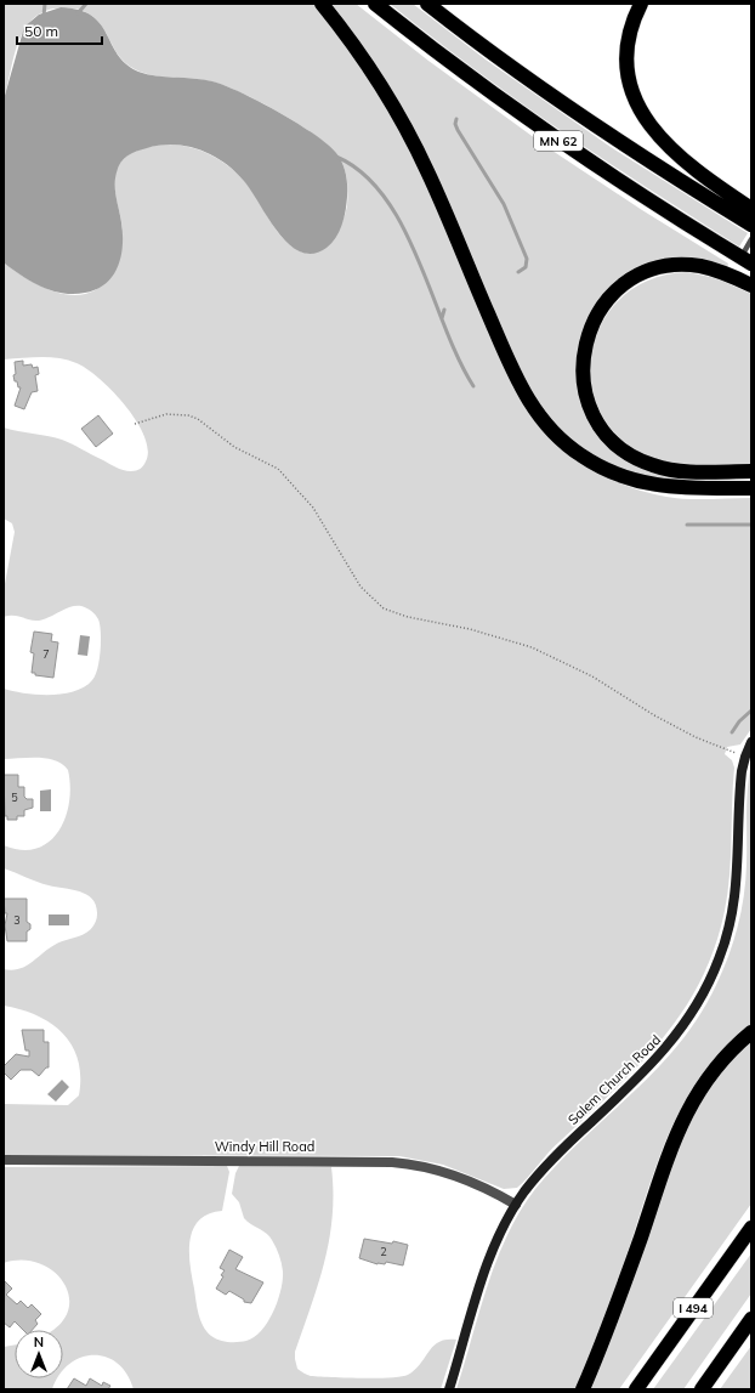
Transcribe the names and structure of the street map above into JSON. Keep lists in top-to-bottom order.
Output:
{
  "streets": {
    "highway": ["MN 62", "I 494"],
    "street": ["Salem Church Road", "Windy Hill Road"]
  },
  "crossings": [
    ["Salem Church Road", "Windy Hill Road"]
  ],
  "house_numbers": [
    "7",
    "5",
    "3",
    "2"
  ],
  "scale_bar": "50 m",
  "north": "top"
}
